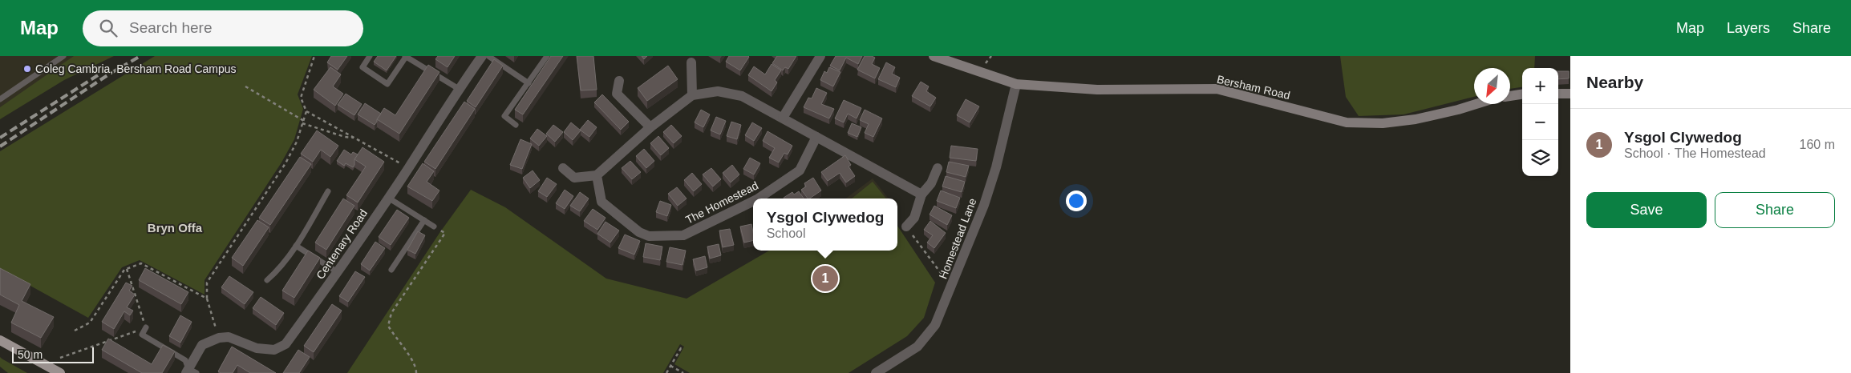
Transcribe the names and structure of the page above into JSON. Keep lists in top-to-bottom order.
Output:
{
  "streets": {
    "main road": ["Bersham Road"],
    "street": ["The Homestead", "Homestead Lane", "Centenary Road"]
  },
  "crossings": [
    ["Bersham Road", "Homestead Lane"]
  ],
  "districts": ["Bryn Offa"],
  "places": ["Coleg Cambria, Bersham Road Campus"],
  "scale_bar": "50 m",
  "north": "bottom left",
  "page": {
    "header": "Map",
    "search": "Search here",
    "nav": ["Map", "Layers", "Share"],
    "heading": "Nearby",
    "map_buttons": ["+", "−"],
    "list": [
      {
        "mark": "1",
        "name": "Ysgol Clywedog",
        "note": "School · The Homestead",
        "value": "160 m"
      }
    ],
    "buttons": ["Save", "Share"],
    "popup": ["Ysgol Clywedog", "School"],
    "pins": "1",
    "scale": "50 m"
  }
}
